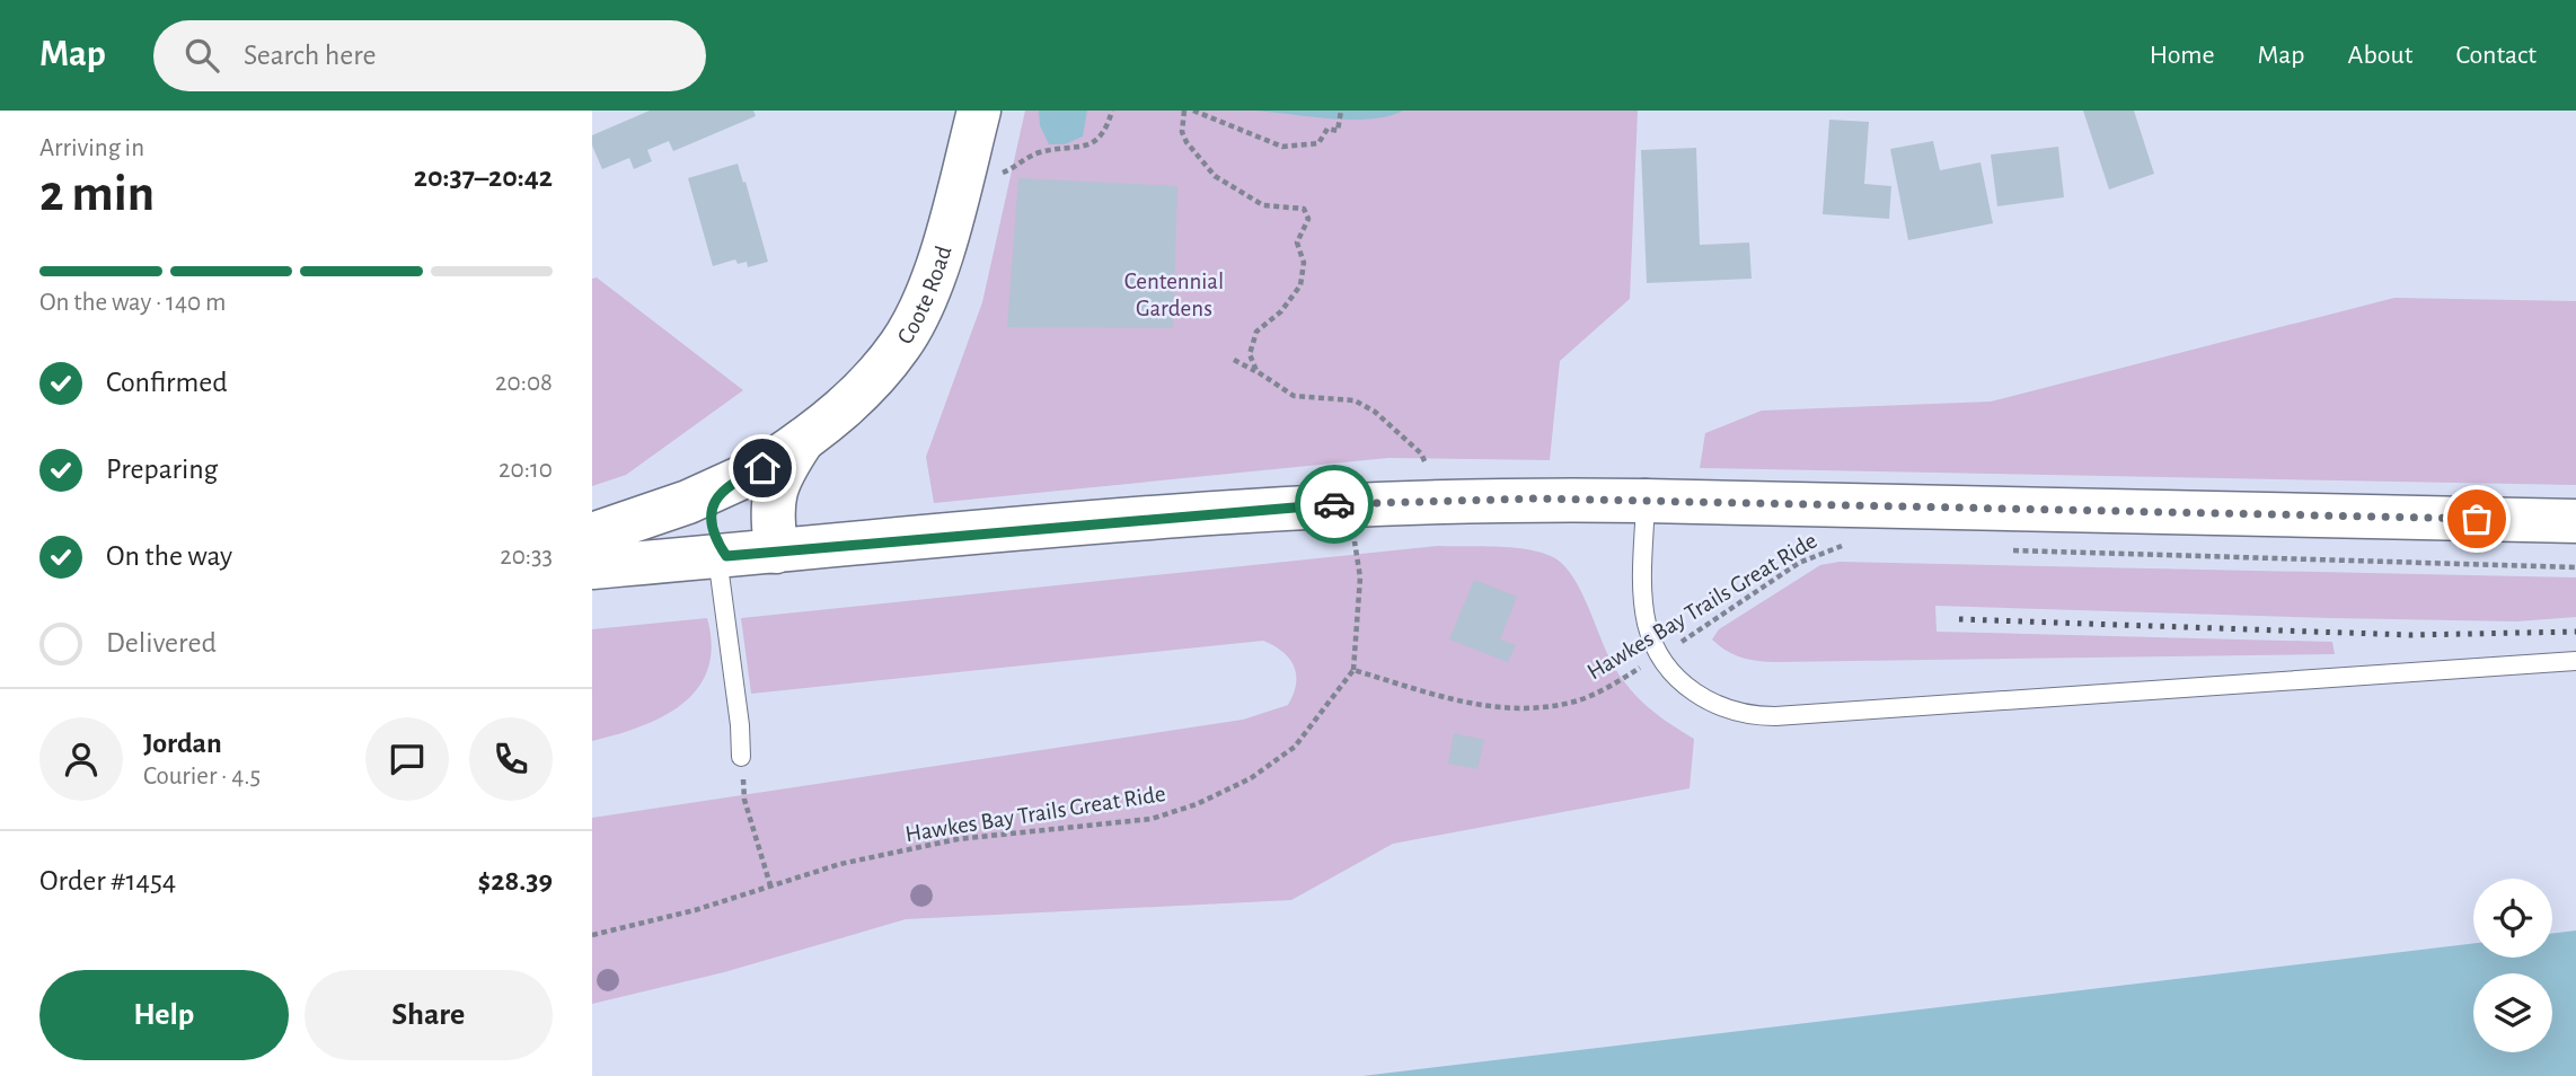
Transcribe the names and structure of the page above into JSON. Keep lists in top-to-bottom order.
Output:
{
  "streets": {
    "main road": ["Coote Road"],
    "path": ["Hawkes Bay Trails Great Ride"]
  },
  "parks": ["Centennial Gardens"],
  "page": {
    "header": "Map",
    "search": "Search here",
    "nav": [
      "Home",
      "Map",
      "About",
      "Contact"
    ],
    "heading": ["2 min", "Arriving in", "20:37–20:42"],
    "panel": [
      "Jordan",
      "Courier · 4.5",
      "Order #1454",
      "$28.39"
    ],
    "bar": "On the way · 140 m",
    "list": [
      ["Confirmed", "20:08"],
      ["Preparing", "20:10"],
      ["On the way", "20:33"],
      "Delivered"
    ],
    "buttons": ["Help", "Share"]
  }
}
